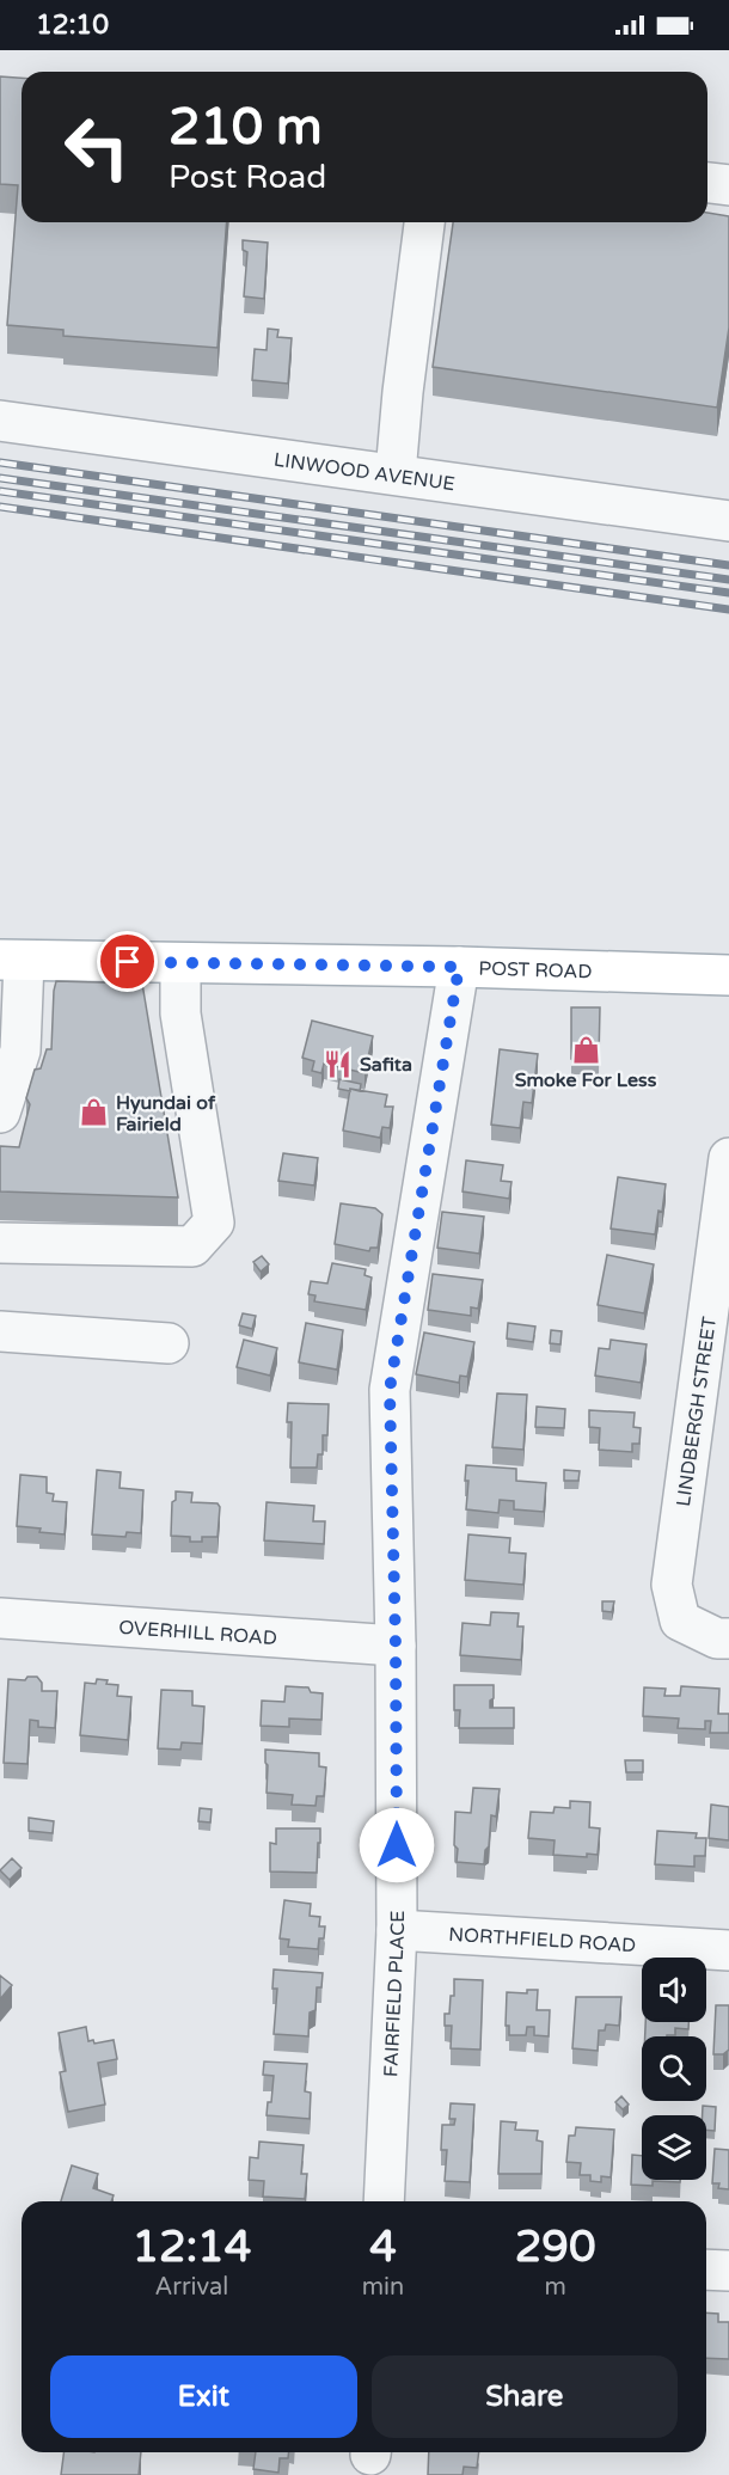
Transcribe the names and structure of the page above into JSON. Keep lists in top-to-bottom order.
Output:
{
  "streets": {
    "main road": ["POST ROAD"],
    "street": [
      "LINWOOD AVENUE",
      "LINDBERGH STREET",
      "OVERHILL ROAD",
      "NORTHFIELD ROAD",
      "FAIRFIELD PLACE"
    ]
  },
  "crossings": [
    ["POST ROAD", "FAIRFIELD PLACE"],
    ["OVERHILL ROAD", "FAIRFIELD PLACE"],
    ["NORTHFIELD ROAD", "FAIRFIELD PLACE"]
  ],
  "places": {
    "shop": ["Smoke For Less", "Hyundai of Fairield"],
    "restaurant": ["Safita"]
  },
  "page": {
    "status": "12:10",
    "turn": ["210 m", "Post Road"],
    "eta": [
      "12:14",
      "Arrival",
      "4",
      "min",
      "290",
      "m"
    ],
    "buttons": ["Exit", "Share"]
  }
}
